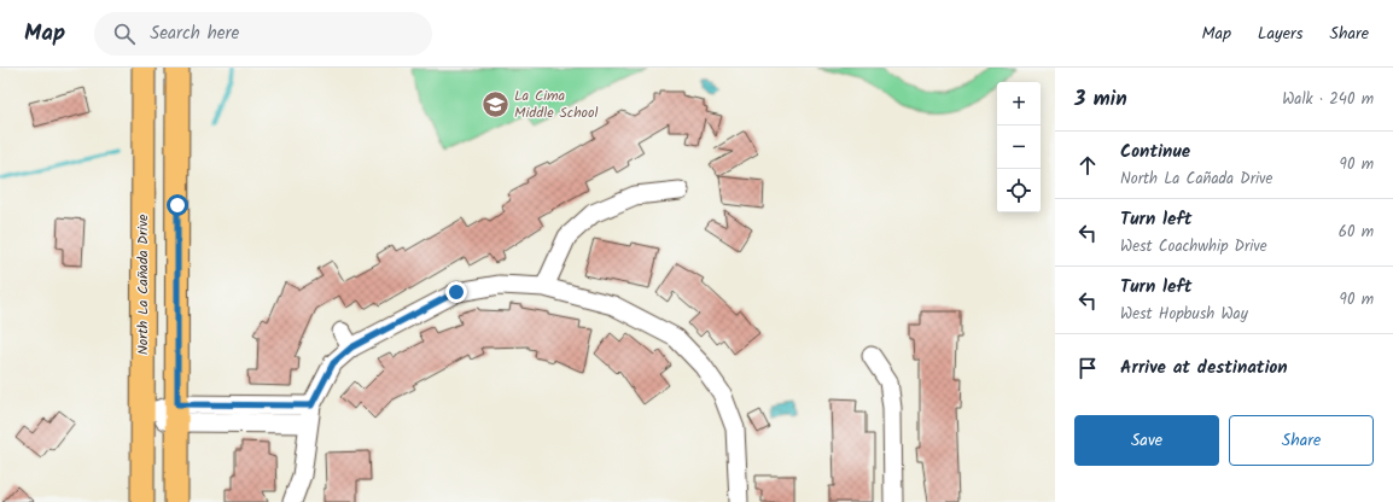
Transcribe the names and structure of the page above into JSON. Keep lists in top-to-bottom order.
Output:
{
  "streets": {
    "main road": ["North La Cañada Drive"]
  },
  "places": {
    "school or university": ["La Cima Middle School"]
  },
  "page": {
    "header": "Map",
    "search": "Search here",
    "nav": ["Map", "Layers", "Share"],
    "heading": ["3 min", "Walk · 240 m"],
    "map_buttons": ["+", "−"],
    "list": [
      ["Continue", "North La Cañada Drive", "90 m"],
      ["Turn left", "West Coachwhip Drive", "60 m"],
      ["Turn left", "West Hopbush Way", "90 m"],
      "Arrive at destination"
    ],
    "buttons": ["Save", "Share"]
  }
}
